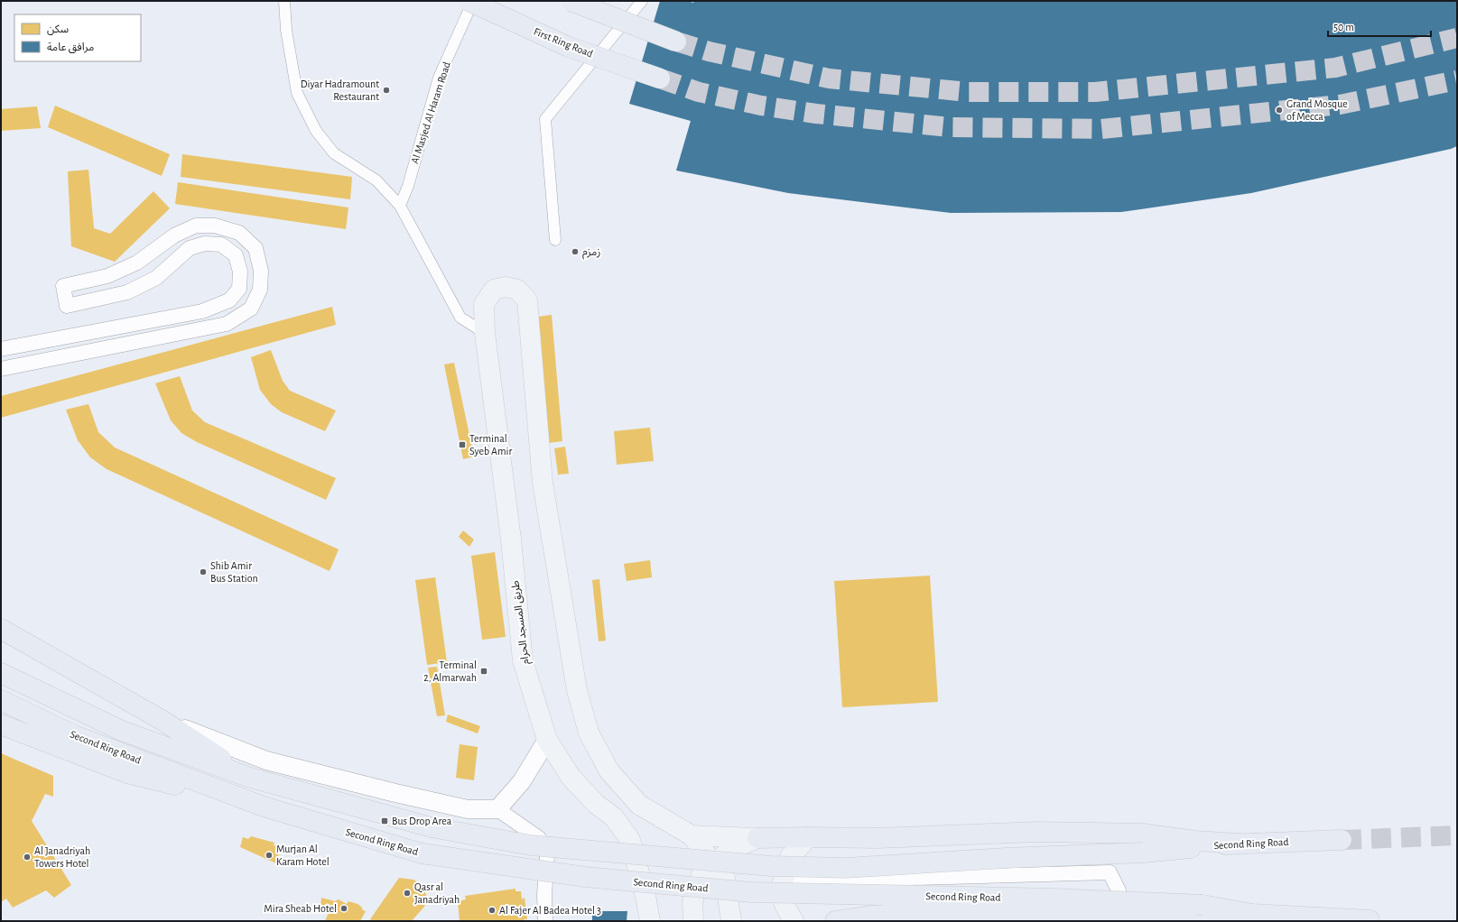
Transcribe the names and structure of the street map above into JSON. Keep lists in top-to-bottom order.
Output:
{
  "streets": {
    "highway": ["First Ring Road", "Second Ring Road"],
    "main road": ["طريق المسجد الحرام"],
    "street": ["Al Masjed Al Haram Road"]
  },
  "places": {
    "other": [
      "Diyar Hadramount Restaurant",
      "Grand Mosque of Mecca",
      "زمزم",
      "Shib Amir Bus Station",
      "Murjan Al Karam Hotel",
      "Al Janadriyah Towers Hotel",
      "Qasr al Janadriyah",
      "Mira Sheab Hotel",
      "Al Fajer Al Badea Hotel 3"
    ],
    "transit": ["Terminal Syeb Amir", "Terminal 2, Almarwah", "Bus Drop Area"]
  },
  "legend": ["سكن", "مرافق عامة"],
  "scale_bar": "50 m"
}
